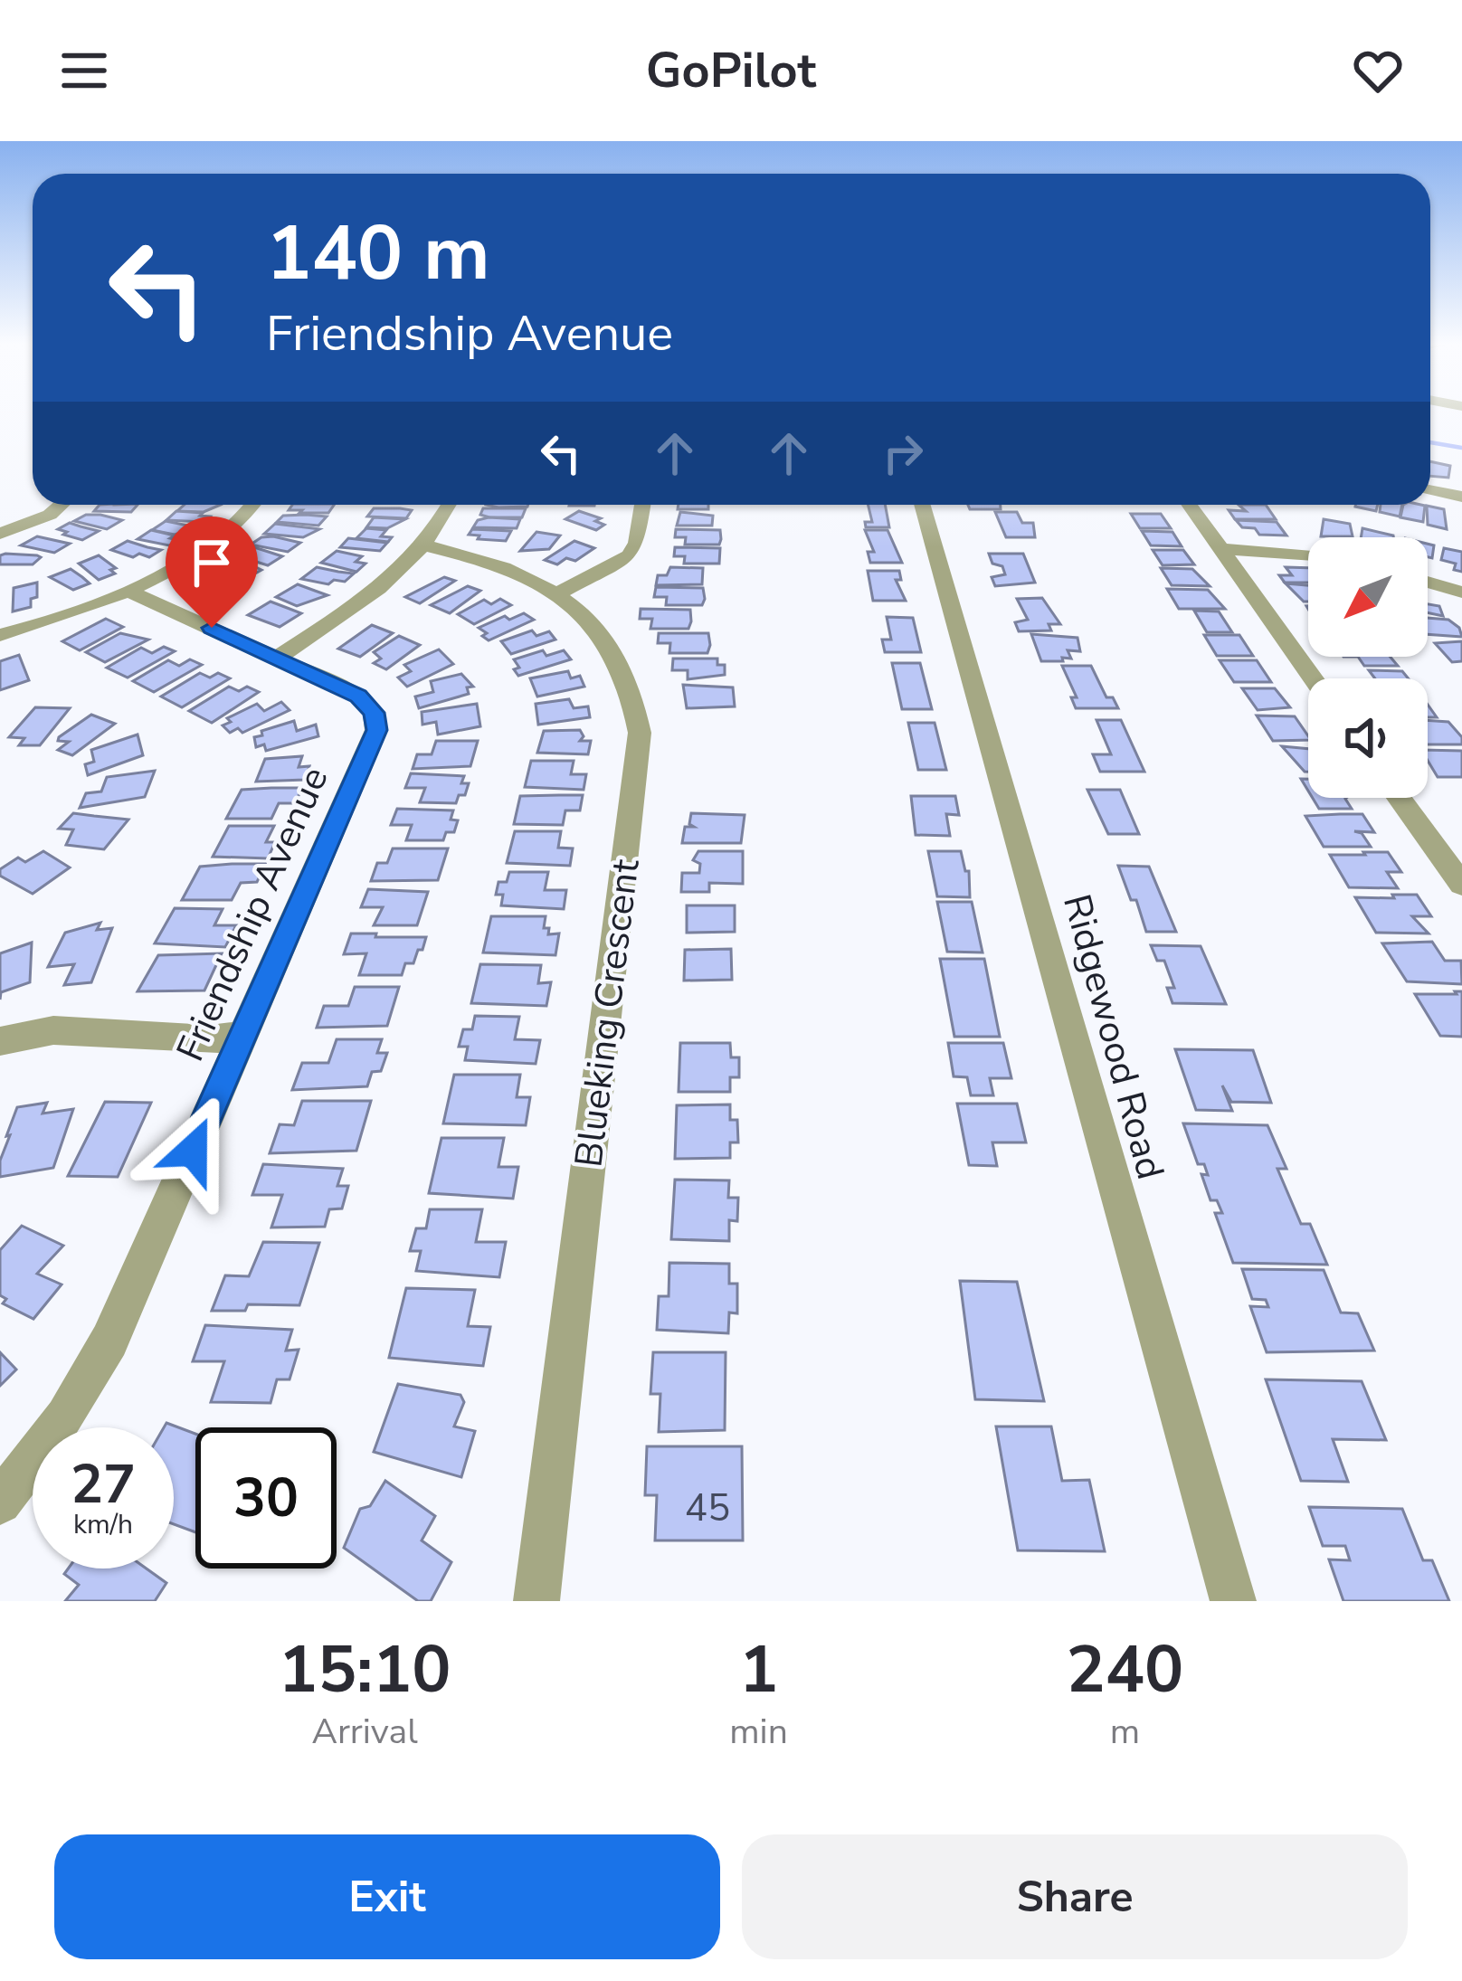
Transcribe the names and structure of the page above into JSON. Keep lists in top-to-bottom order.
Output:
{
  "streets": {
    "street": ["Friendship Avenue", "Blueking Crescent", "Ridgewood Road"]
  },
  "house_numbers": ["45"],
  "north": "bottom left",
  "page": {
    "header": "GoPilot",
    "turn": ["140 m", "Friendship Avenue"],
    "speed": "27 km/h",
    "limit": "30",
    "eta": [
      "15:10",
      "Arrival",
      "1",
      "min",
      "240",
      "m"
    ],
    "buttons": ["Exit", "Share"]
  }
}
